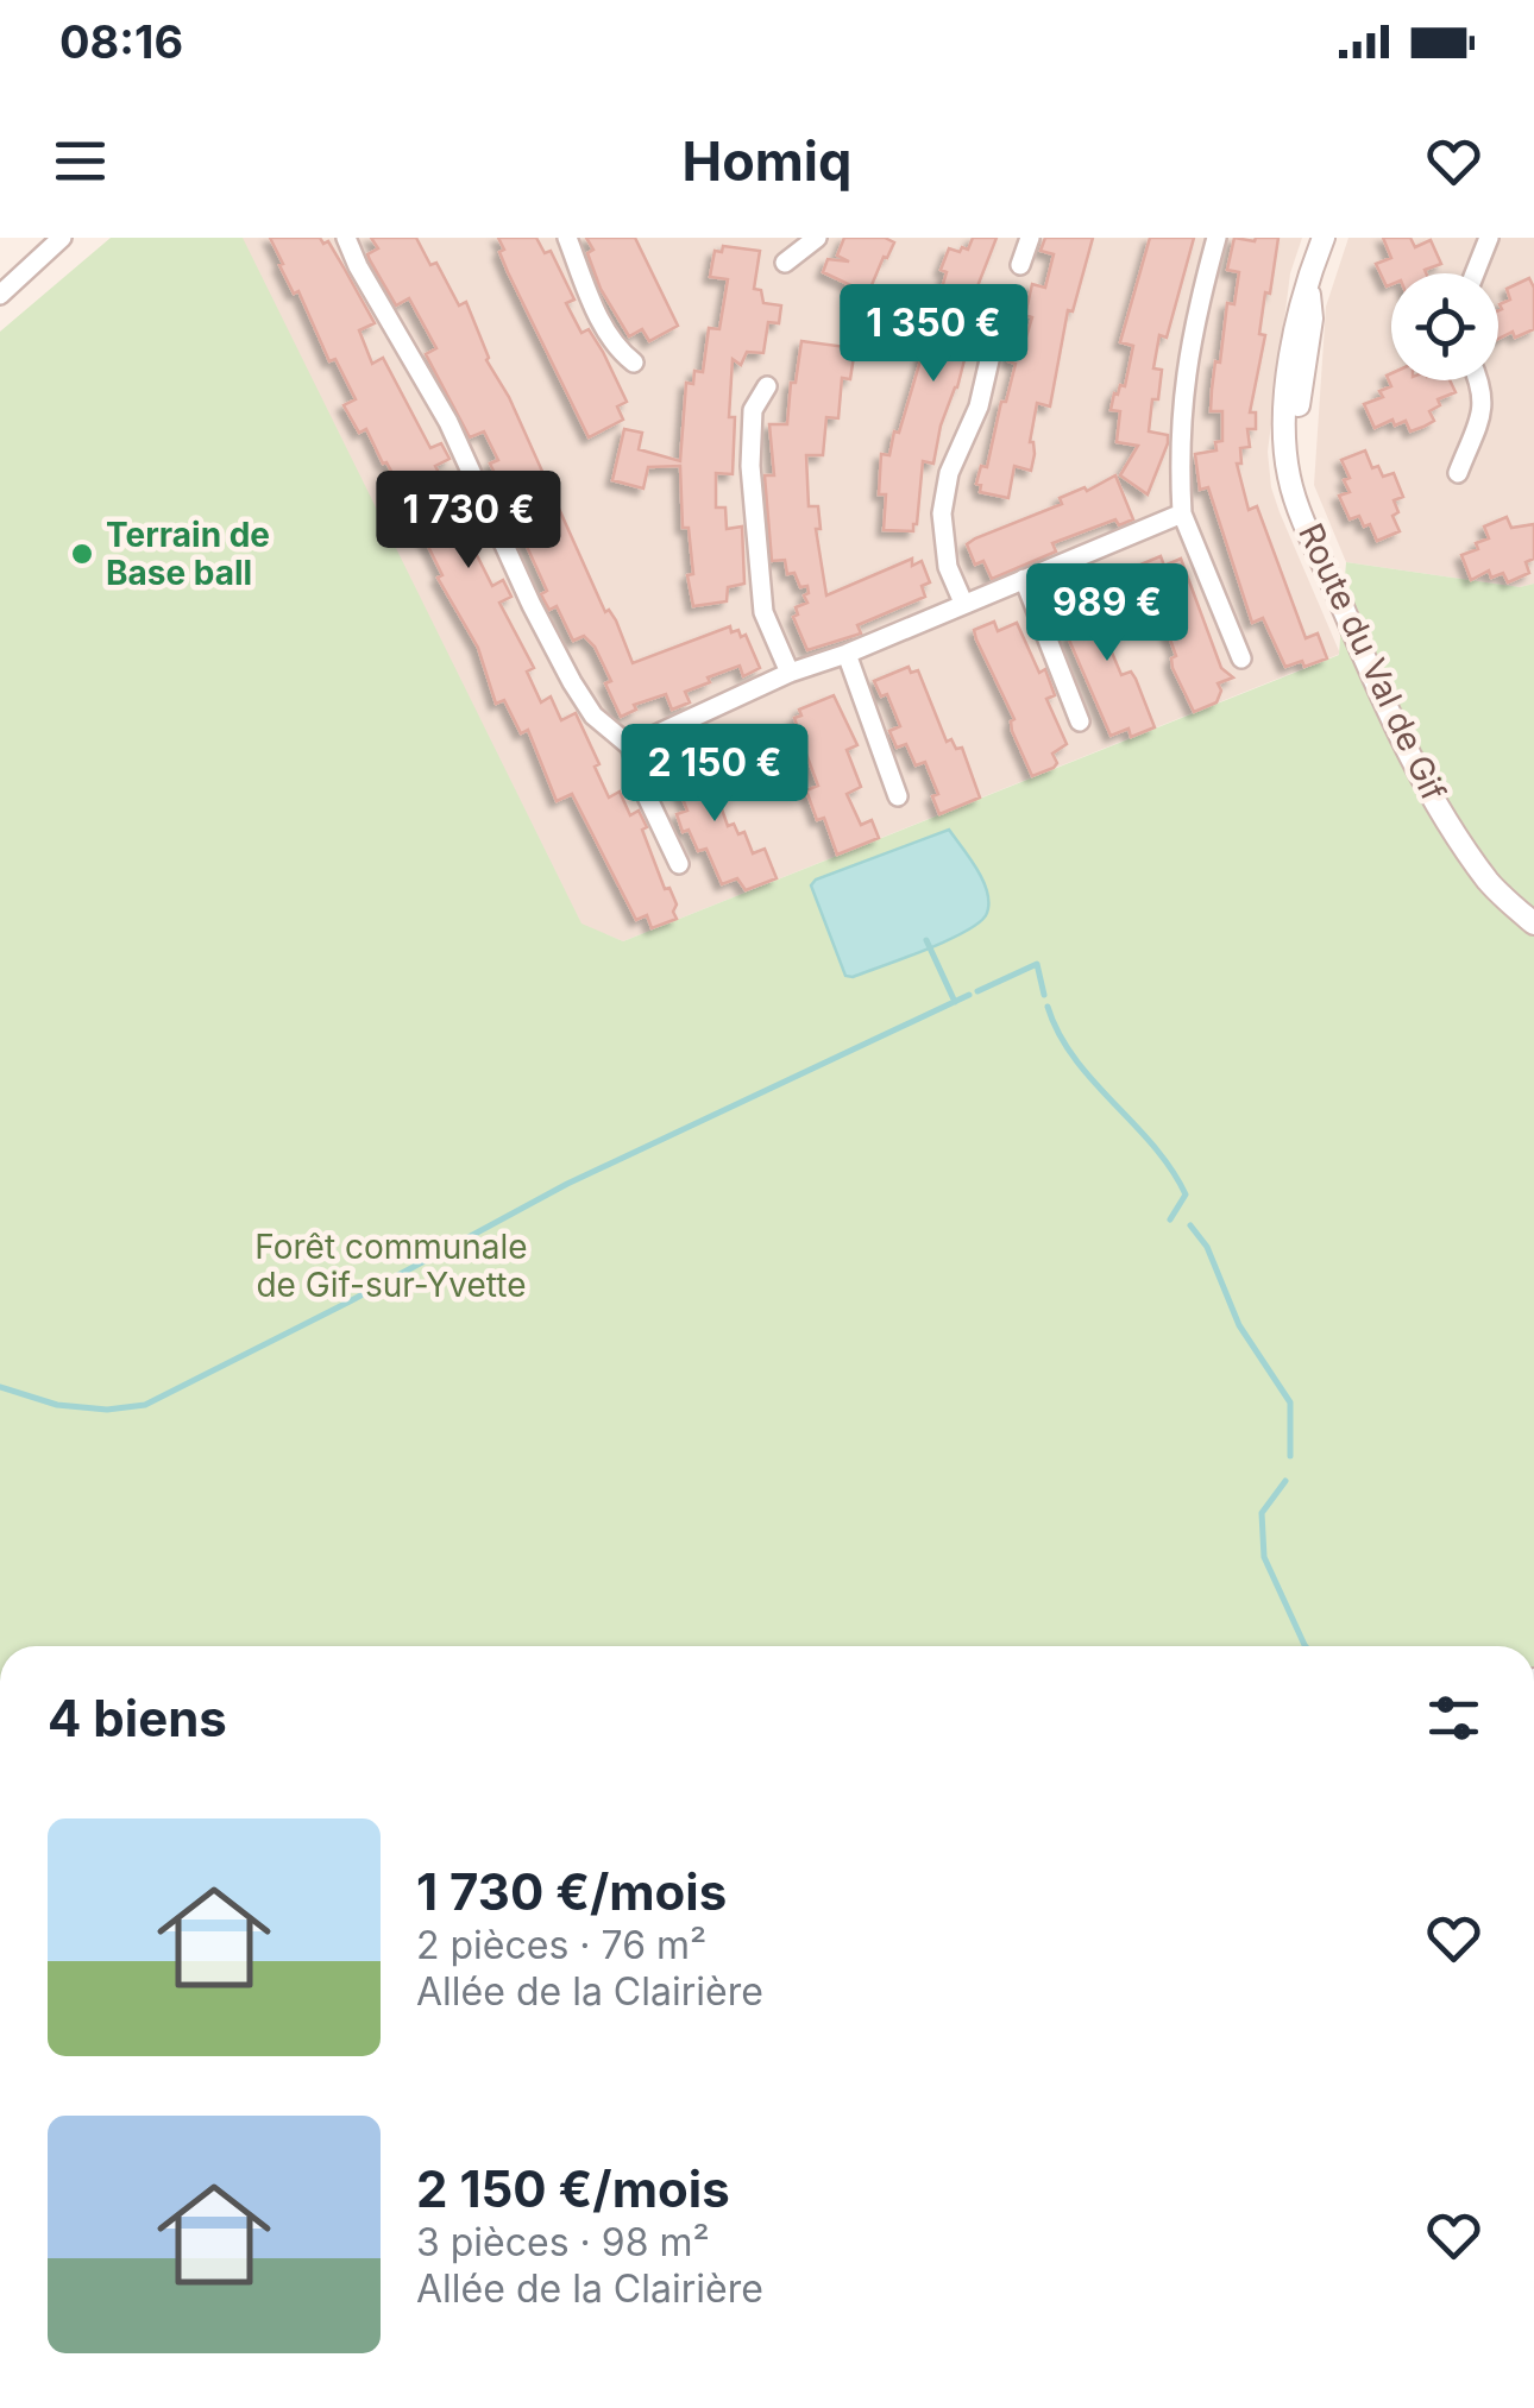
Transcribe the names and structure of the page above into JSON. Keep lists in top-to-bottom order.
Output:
{
  "streets": {
    "street": ["Route du Val de Gif"]
  },
  "parks": ["Forêt communale de Gif-sur-Yvette"],
  "places": ["Terrain de Base ball"],
  "page": {
    "status": "08:16",
    "header": "Homiq",
    "price": [
      "1 350 €",
      "1 730 €",
      "989 €",
      "2 150 €"
    ],
    "heading": "4 biens",
    "list": [
      {
        "name": "1 730 €/mois",
        "note": "2 pièces · 76 m² · Allée de la Clairière"
      },
      {
        "name": "2 150 €/mois",
        "note": "3 pièces · 98 m² · Allée de la Clairière"
      }
    ]
  }
}
